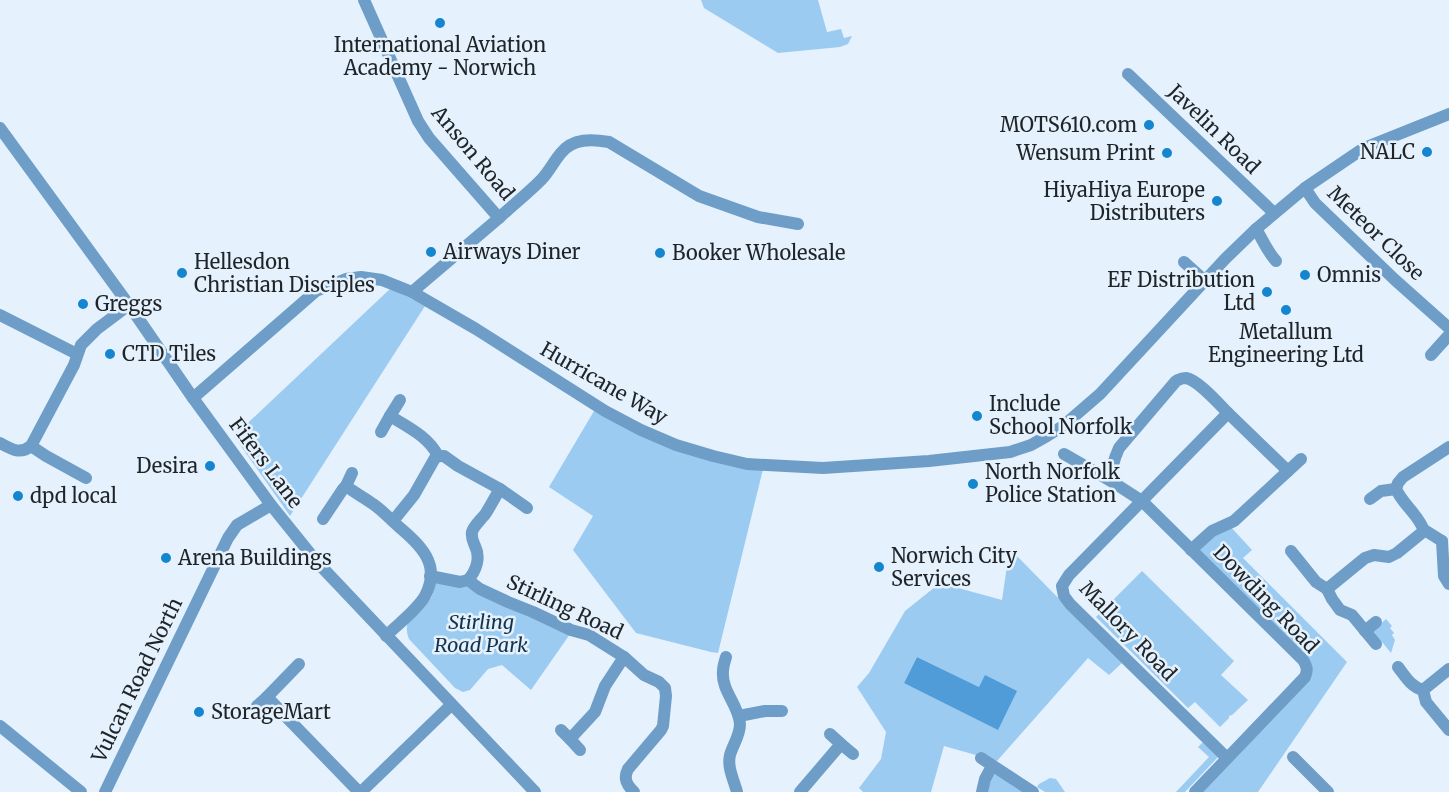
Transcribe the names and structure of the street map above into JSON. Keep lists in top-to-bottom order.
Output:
{
  "streets": {
    "street": [
      "Javelin Road",
      "Anson Road",
      "Meteor Close",
      "Hurricane Way",
      "Fifers Lane",
      "Dowding Road",
      "Stirling Road",
      "Mallory Road",
      "Vulcan Road North"
    ]
  },
  "crossings": [
    ["Javelin Road", "Hurricane Way"],
    ["Meteor Close", "Hurricane Way"],
    ["Hurricane Way", "Fifers Lane"],
    ["Fifers Lane", "Vulcan Road North"],
    ["Dowding Road", "Mallory Road"]
  ],
  "parks": ["Stirling Road Park"],
  "places": [
    "International Aviation Academy - Norwich",
    "MOTS610.com",
    "NALC",
    "Wensum Print",
    "HiyaHiya Europe Distributers",
    "Airways Diner",
    "Booker Wholesale",
    "Hellesdon Christian Disciples",
    "Omnis",
    "EF Distribution Ltd",
    "Greggs",
    "Metallum Engineering Ltd",
    "CTD Tiles",
    "Include School Norfolk",
    "Desira",
    "North Norfolk Police Station",
    "dpd local",
    "Arena Buildings",
    "Norwich City Services",
    "StorageMart"
  ]
}
